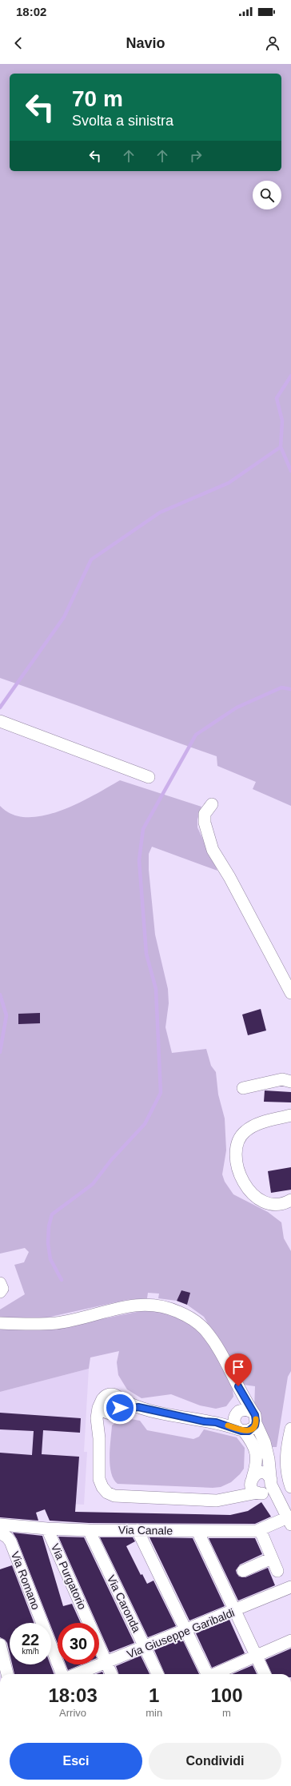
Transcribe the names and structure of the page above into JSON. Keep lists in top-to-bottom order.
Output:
{
  "streets": {
    "street": [
      "Via Canale",
      "Via Purgatorio",
      "Via Romano",
      "Via Caronda",
      "Via Giuseppe Garibaldi"
    ]
  },
  "crossings": [
    ["Via Canale", "Via Purgatorio"],
    ["Via Canale", "Via Caronda"],
    ["Via Purgatorio", "Via Giuseppe Garibaldi"],
    ["Via Caronda", "Via Giuseppe Garibaldi"]
  ],
  "page": {
    "status": "18:02",
    "header": "Navio",
    "turn": ["70 m", "Svolta a sinistra"],
    "speed": "22 km/h",
    "limit": "30",
    "eta": [
      "18:03",
      "Arrivo",
      "1",
      "min",
      "100",
      "m"
    ],
    "buttons": ["Esci", "Condividi"]
  }
}
